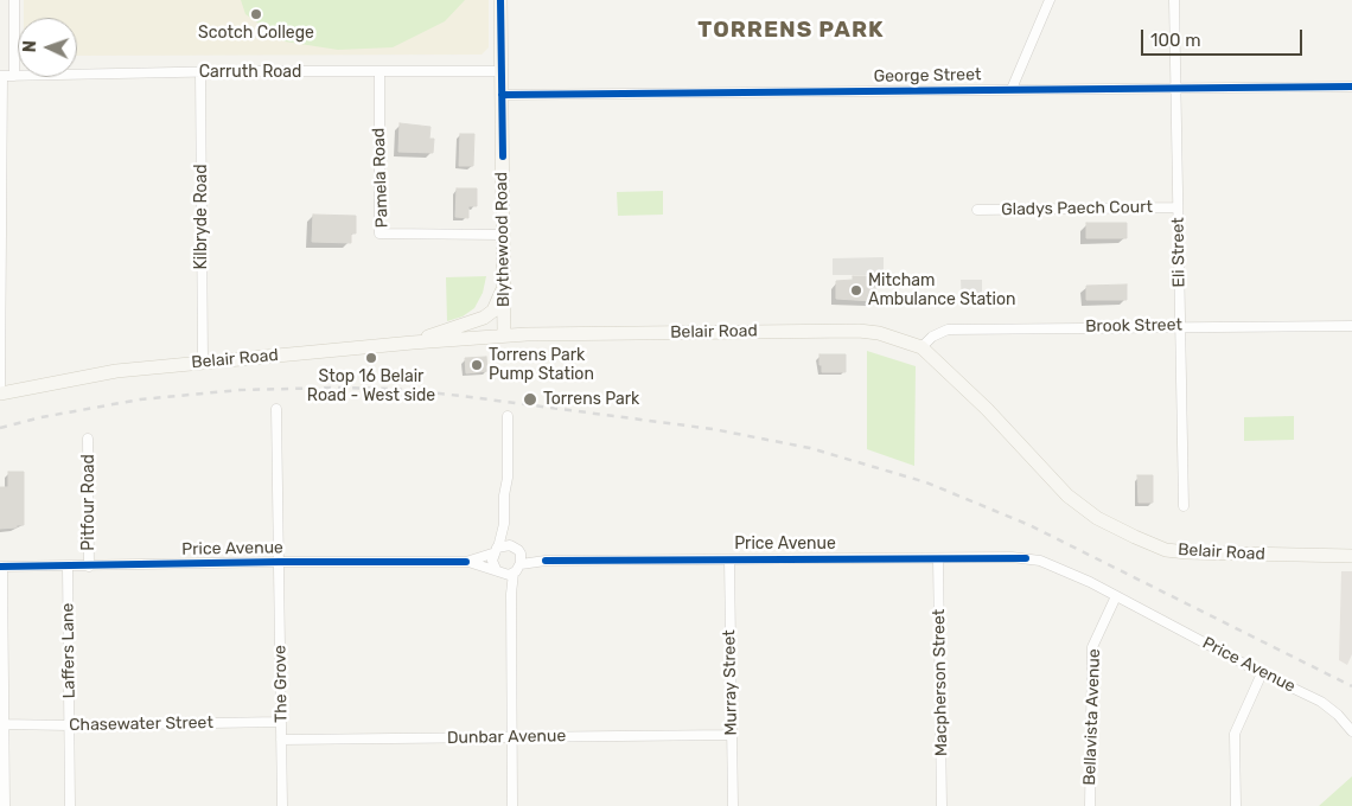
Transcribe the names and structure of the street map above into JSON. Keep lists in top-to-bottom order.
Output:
{
  "streets": {
    "main road": ["Blythewood Road", "Belair Road"],
    "street": [
      "Carruth Road",
      "George Street",
      "Pamela Road",
      "Gladys Paech Court",
      "Kilbryde Road",
      "Eli Street",
      "Brook Street",
      "Pitfour Road",
      "Price Avenue",
      "Laffers Lane",
      "Murray Street",
      "Macpherson Street",
      "The Grove",
      "Bellavista Avenue",
      "Chasewater Street",
      "Dunbar Avenue"
    ]
  },
  "crossings": [
    ["Carruth Road", "Pamela Road"],
    ["Carruth Road", "Kilbryde Road"],
    ["Carruth Road", "Blythewood Road"],
    ["George Street", "Blythewood Road"],
    ["George Street", "Eli Street"],
    ["Pamela Road", "Blythewood Road"],
    ["Gladys Paech Court", "Eli Street"],
    ["Kilbryde Road", "Belair Road"],
    ["Blythewood Road", "Belair Road"],
    ["Eli Street", "Brook Street"],
    ["Brook Street", "Belair Road"],
    ["Pitfour Road", "Price Avenue"],
    ["Price Avenue", "Laffers Lane"],
    ["Price Avenue", "Murray Street"],
    ["Price Avenue", "Macpherson Street"],
    ["Price Avenue", "The Grove"],
    ["Price Avenue", "Bellavista Avenue"],
    ["Laffers Lane", "Chasewater Street"],
    ["Murray Street", "Dunbar Avenue"],
    ["The Grove", "Chasewater Street"],
    ["The Grove", "Dunbar Avenue"]
  ],
  "districts": ["TORRENS PARK"],
  "places": [
    "Scotch College",
    "Mitcham Ambulance Station",
    "Stop 16 Belair Road - West side",
    "Torrens Park Pump Station",
    "Torrens Park"
  ],
  "scale_bar": "100 m",
  "north": "left"
}
